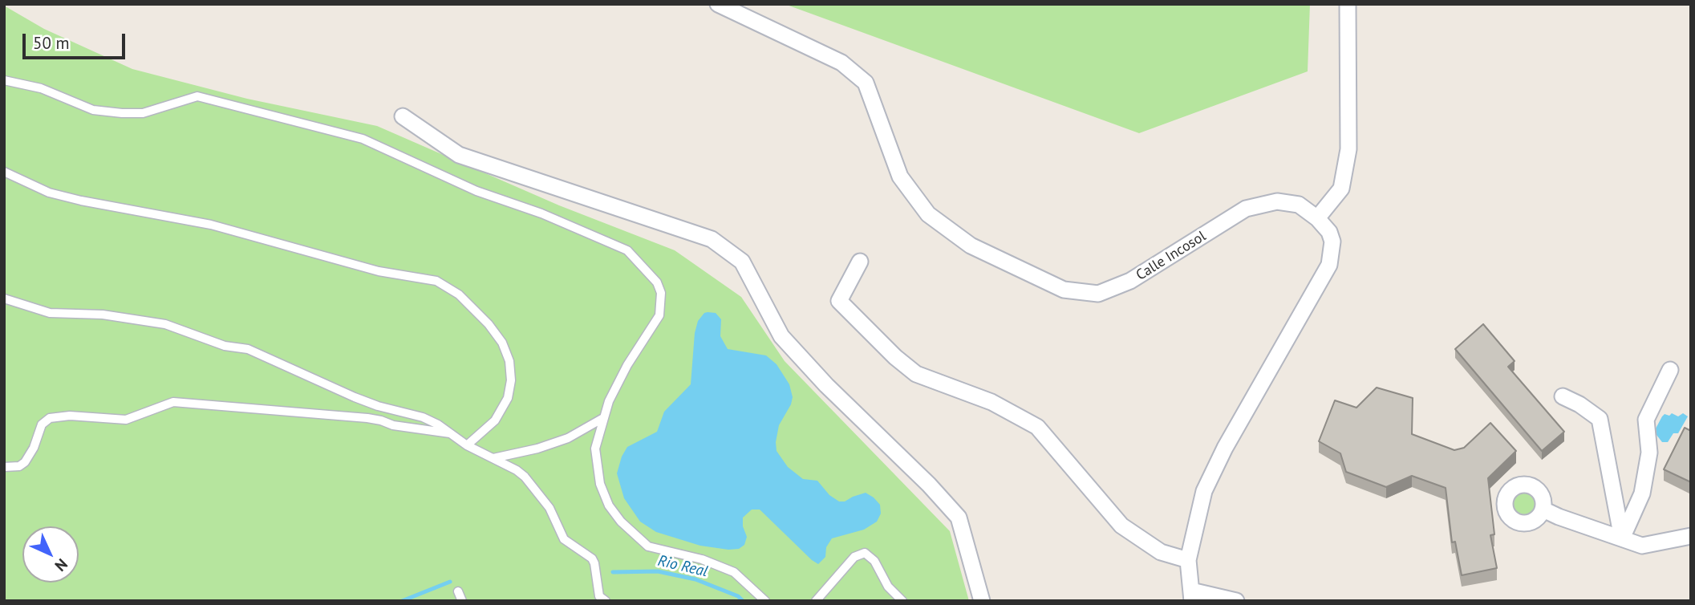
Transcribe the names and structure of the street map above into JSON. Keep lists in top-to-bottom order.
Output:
{
  "streets": {
    "street": ["Calle Incosol"]
  },
  "water": ["Rio Real"],
  "scale_bar": "50 m",
  "north": "bottom right"
}
